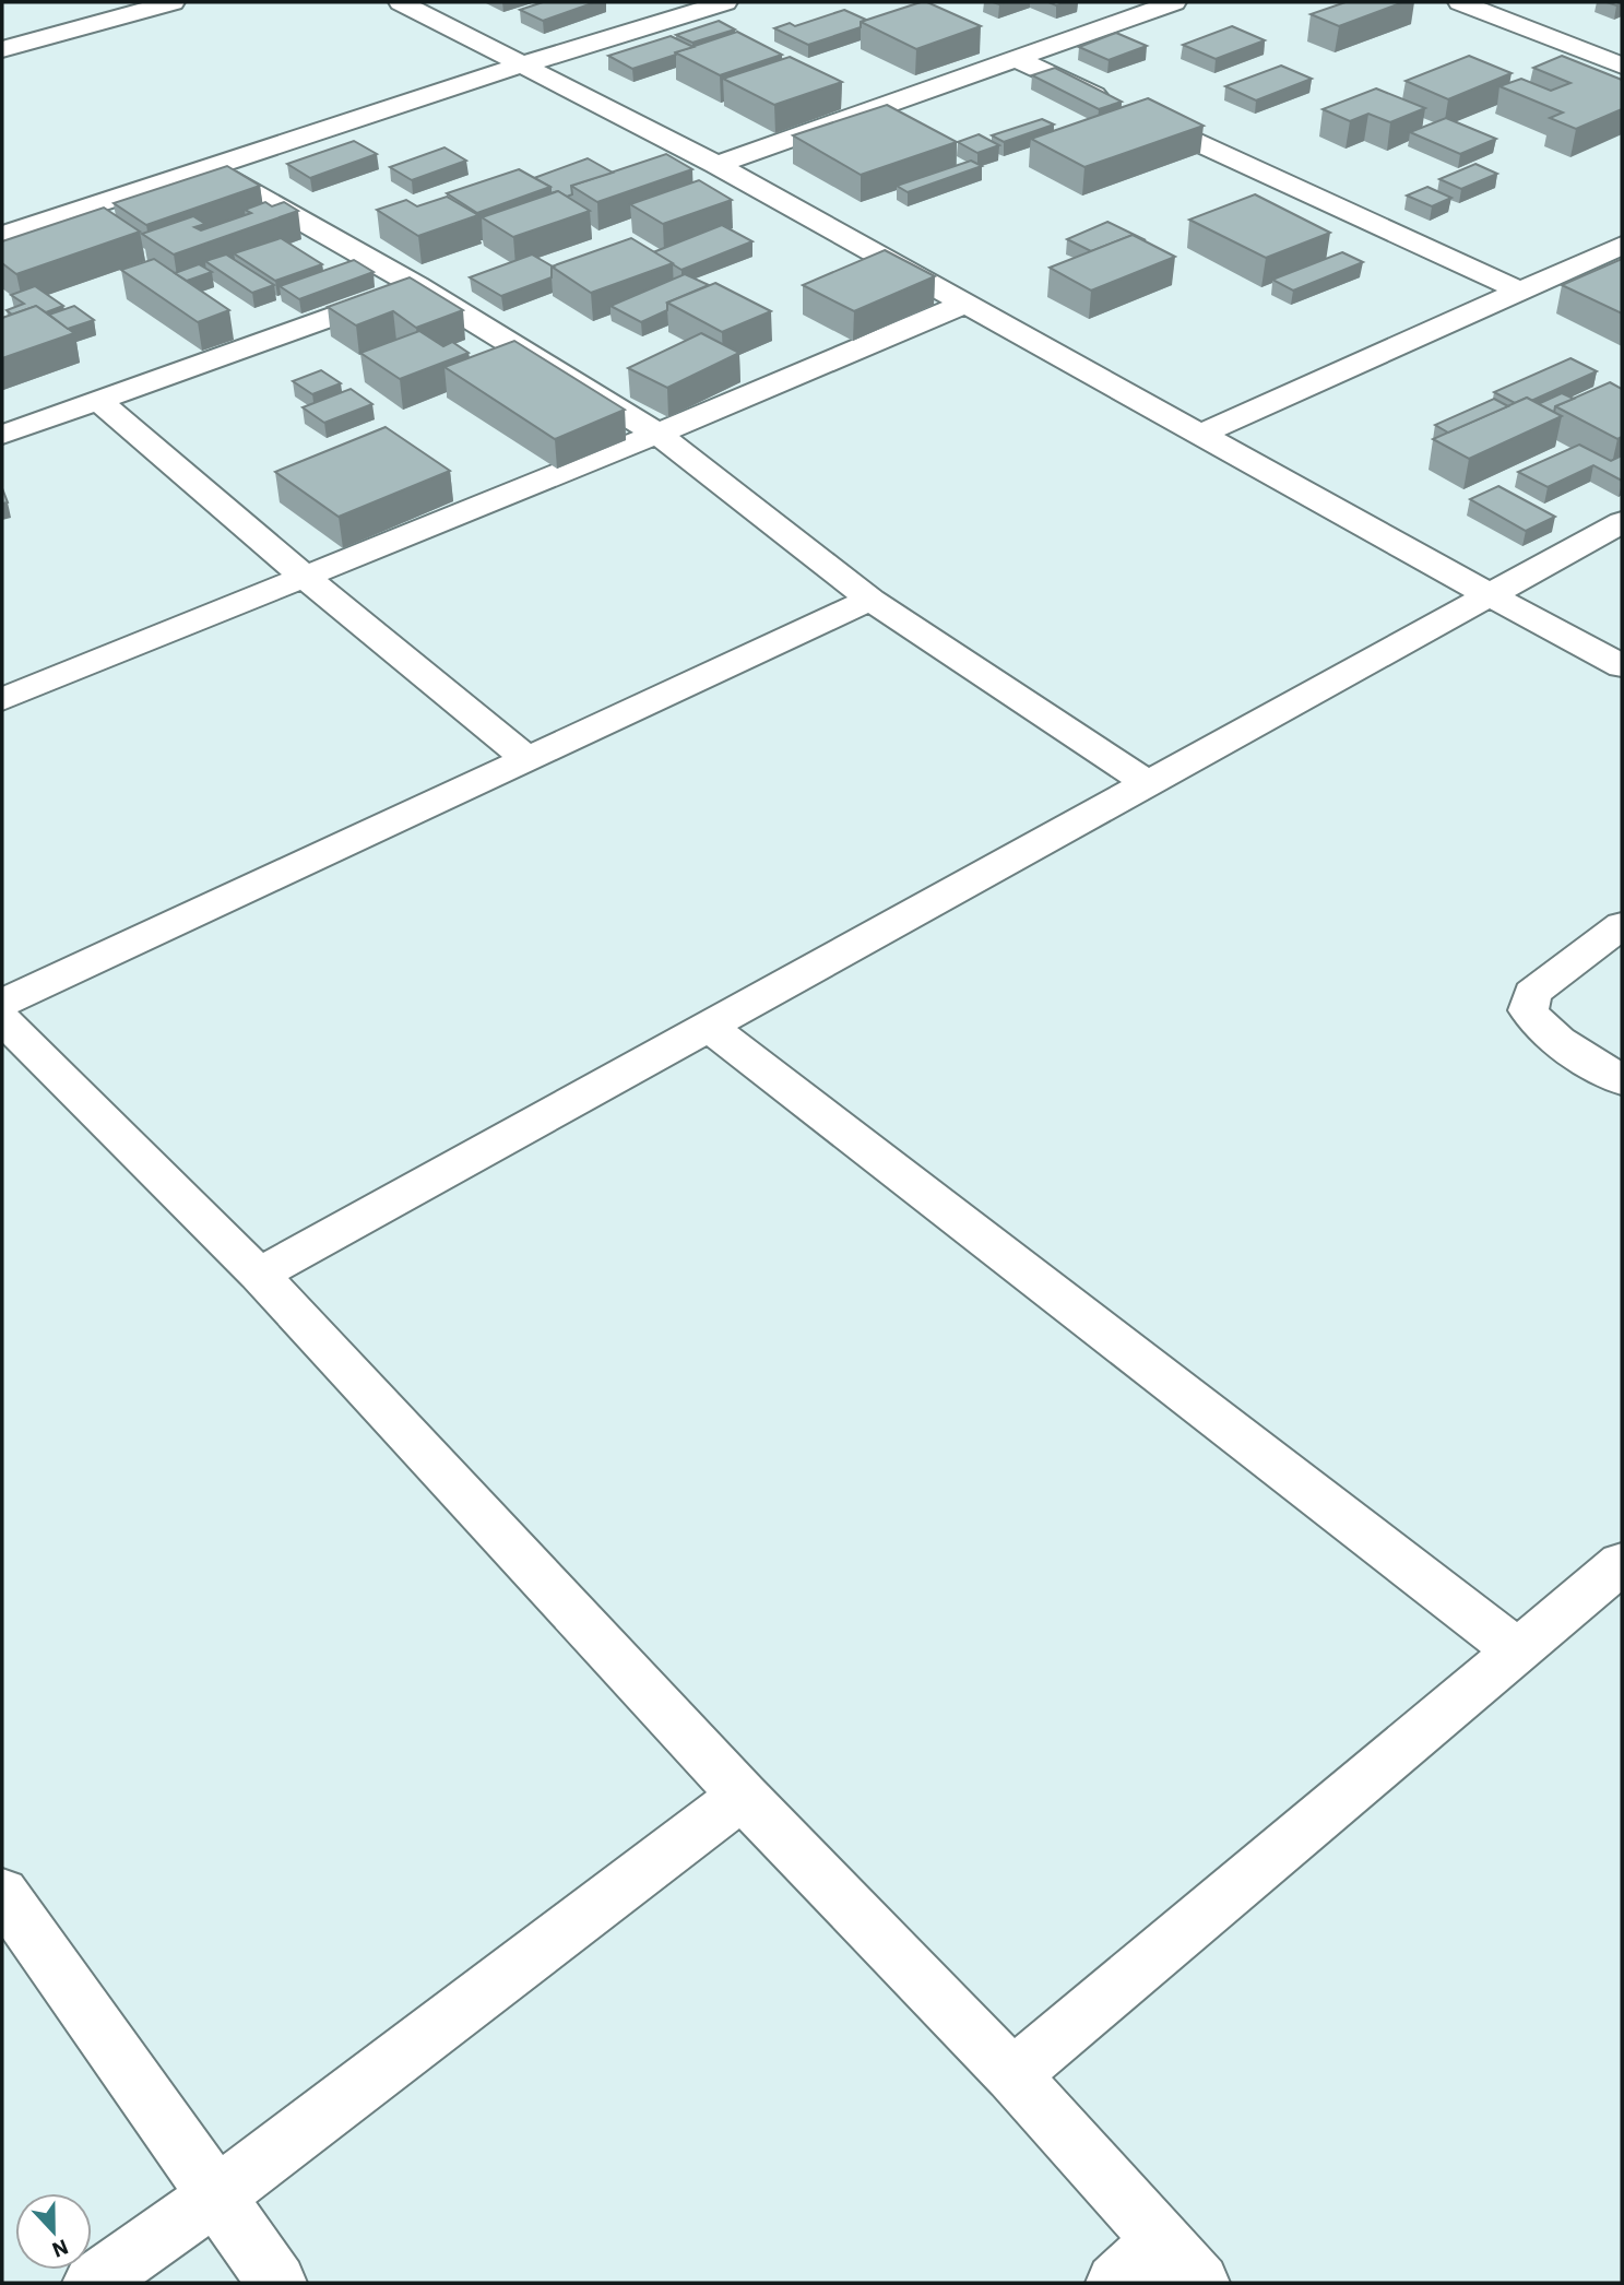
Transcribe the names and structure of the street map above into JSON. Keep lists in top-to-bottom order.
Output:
{
  "north": "bottom"
}
